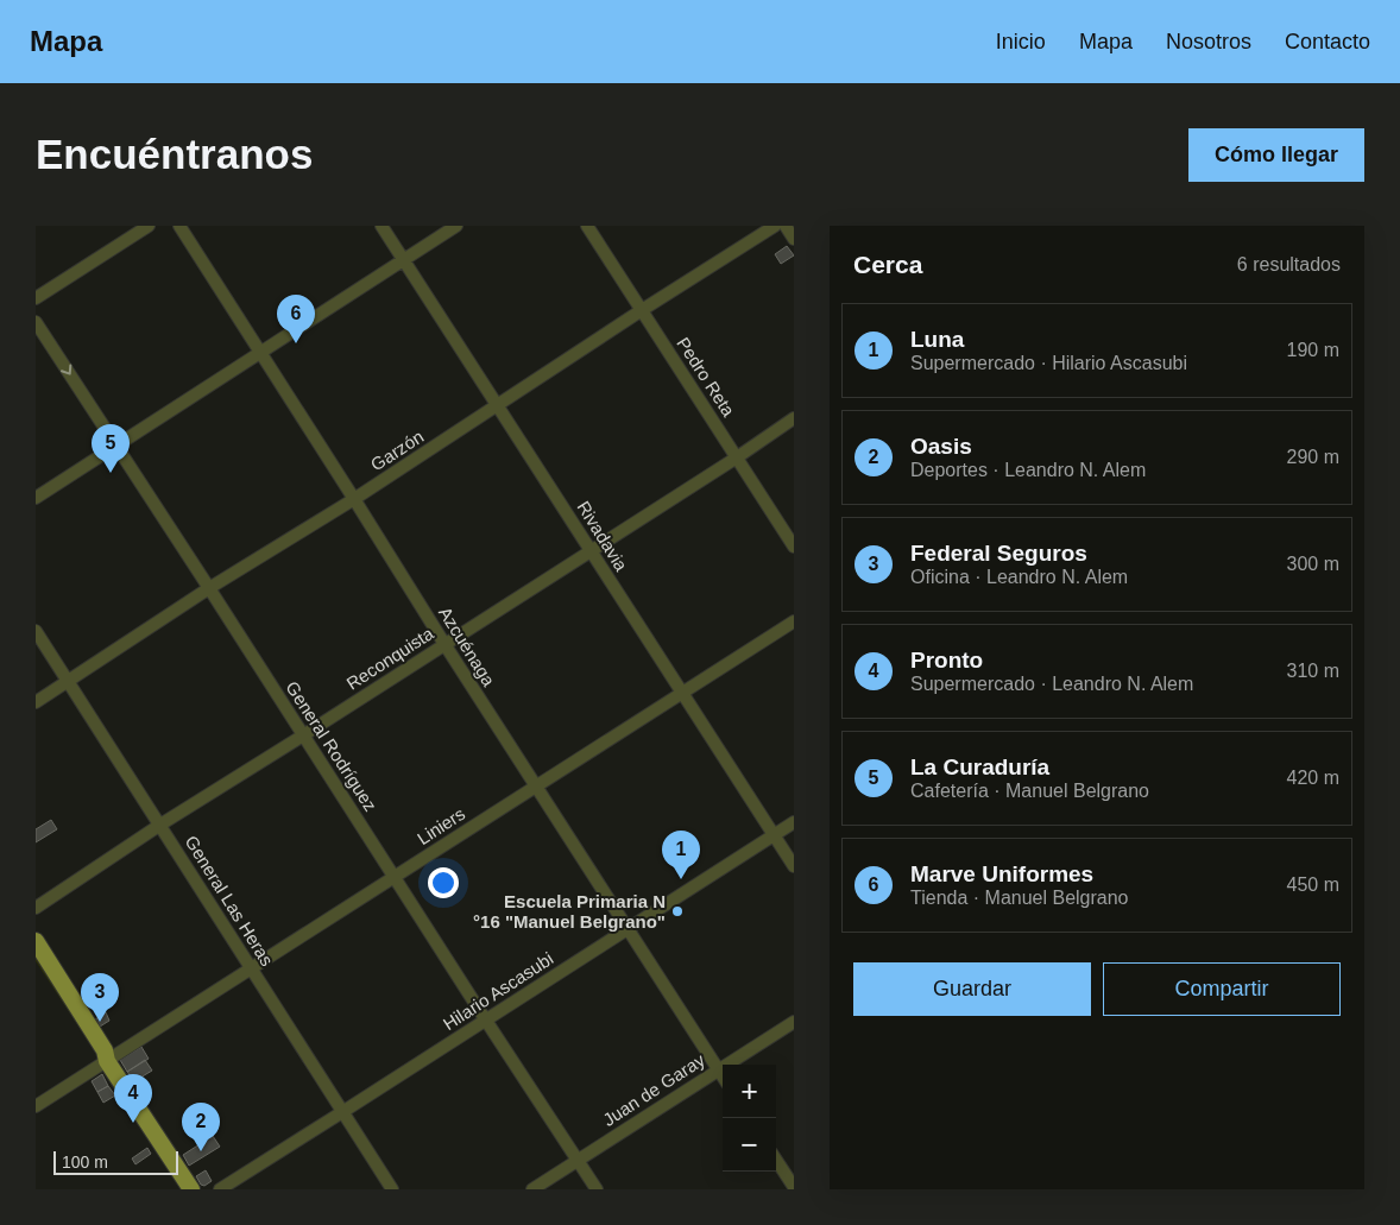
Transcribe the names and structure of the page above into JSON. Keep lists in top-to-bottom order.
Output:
{
  "streets": {
    "street": [
      "Pedro Reta",
      "Garzón",
      "Rivadavia",
      "Azcuénaga",
      "Reconquista",
      "General Rodríguez",
      "Liniers",
      "General Las Heras",
      "Hilario Ascasubi",
      "Juan de Garay"
    ]
  },
  "crossings": [
    ["Pedro Reta", "Garzón"],
    ["Pedro Reta", "Reconquista"],
    ["Garzón", "Rivadavia"],
    ["Garzón", "Azcuénaga"],
    ["Garzón", "General Rodríguez"],
    ["Garzón", "General Las Heras"],
    ["Rivadavia", "Reconquista"],
    ["Rivadavia", "Liniers"],
    ["Rivadavia", "Hilario Ascasubi"],
    ["Azcuénaga", "Reconquista"],
    ["Azcuénaga", "Liniers"],
    ["Azcuénaga", "Hilario Ascasubi"],
    ["Azcuénaga", "Juan de Garay"],
    ["Reconquista", "General Rodríguez"],
    ["Reconquista", "General Las Heras"],
    ["General Rodríguez", "Liniers"],
    ["General Rodríguez", "Hilario Ascasubi"],
    ["General Rodríguez", "Juan de Garay"],
    ["Liniers", "General Las Heras"],
    ["General Las Heras", "Hilario Ascasubi"]
  ],
  "places": ["Escuela Primaria N °16 \"Manuel Belgrano\""],
  "scale_bar": "100 m",
  "page": {
    "header": "Mapa",
    "nav": [
      "Inicio",
      "Mapa",
      "Nosotros",
      "Contacto"
    ],
    "buttons": [
      "Cómo llegar",
      ["Guardar", "Compartir"]
    ],
    "title": "Encuéntranos",
    "heading": ["Cerca", "6 resultados"],
    "pins": [
      "6",
      "5",
      "1",
      "3",
      "4",
      "2"
    ],
    "list": [
      {
        "mark": "1",
        "name": "Luna",
        "note": "Supermercado · Hilario Ascasubi",
        "value": "190 m"
      },
      {
        "mark": "2",
        "name": "Oasis",
        "note": "Deportes · Leandro N. Alem",
        "value": "290 m"
      },
      {
        "mark": "3",
        "name": "Federal Seguros",
        "note": "Oficina · Leandro N. Alem",
        "value": "300 m"
      },
      {
        "mark": "4",
        "name": "Pronto",
        "note": "Supermercado · Leandro N. Alem",
        "value": "310 m"
      },
      {
        "mark": "5",
        "name": "La Curaduría",
        "note": "Cafetería · Manuel Belgrano",
        "value": "420 m"
      },
      {
        "mark": "6",
        "name": "Marve Uniformes",
        "note": "Tienda · Manuel Belgrano",
        "value": "450 m"
      }
    ],
    "map_buttons": ["+", "−"],
    "scale": "100 m"
  }
}
